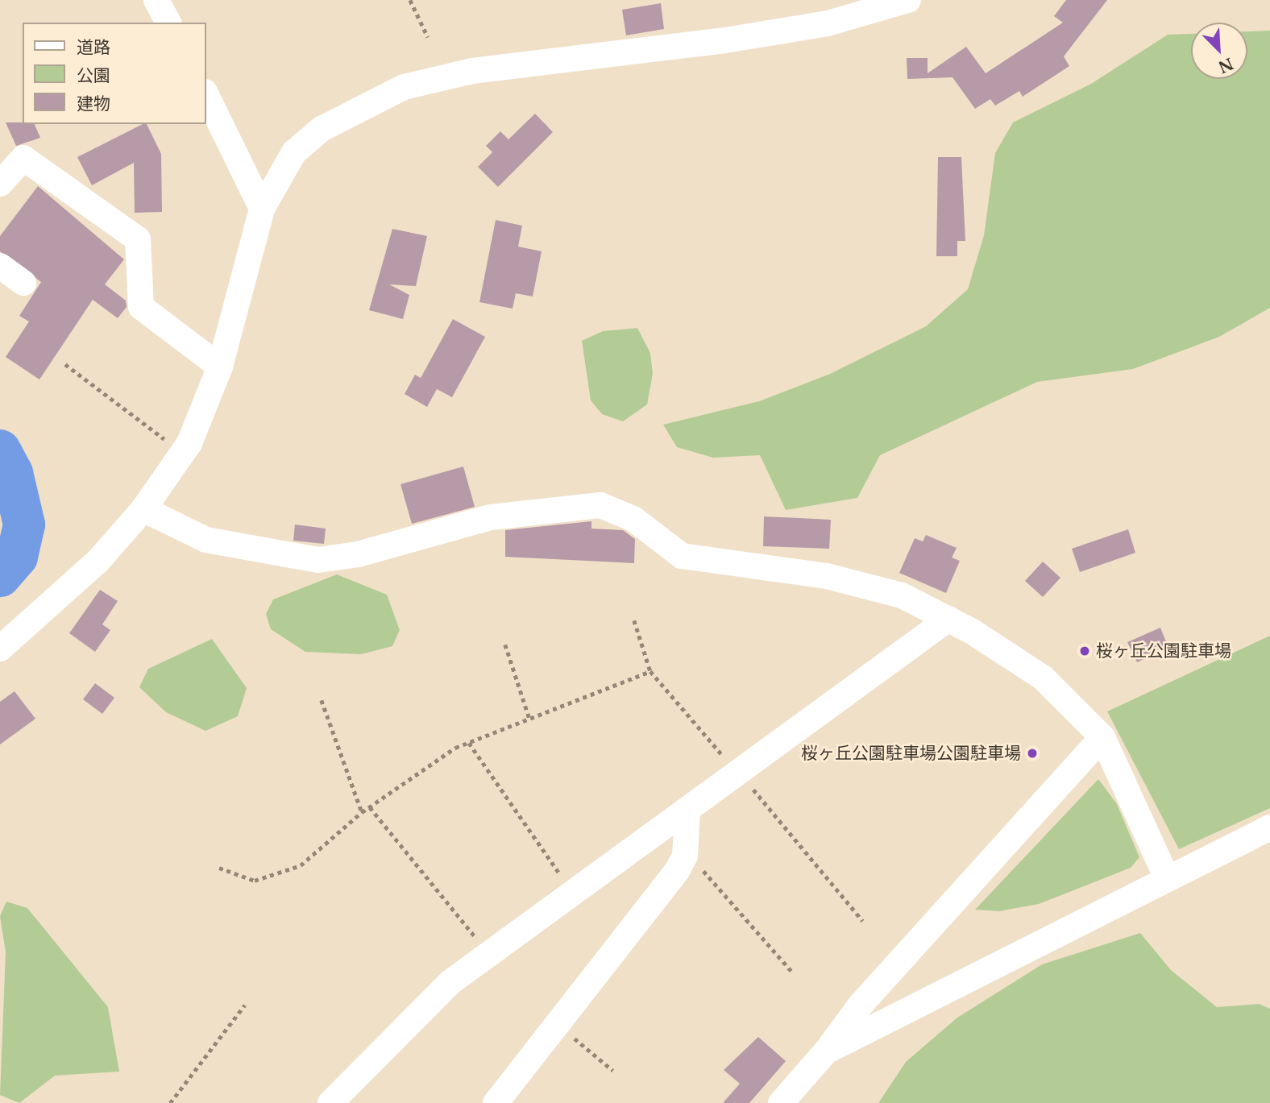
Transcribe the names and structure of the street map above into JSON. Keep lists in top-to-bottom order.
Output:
{
  "places": ["桜ヶ丘公園駐車場", "桜ヶ丘公園駐車場公園駐車場"],
  "legend": ["道路", "公園", "建物"],
  "north": "bottom right"
}
